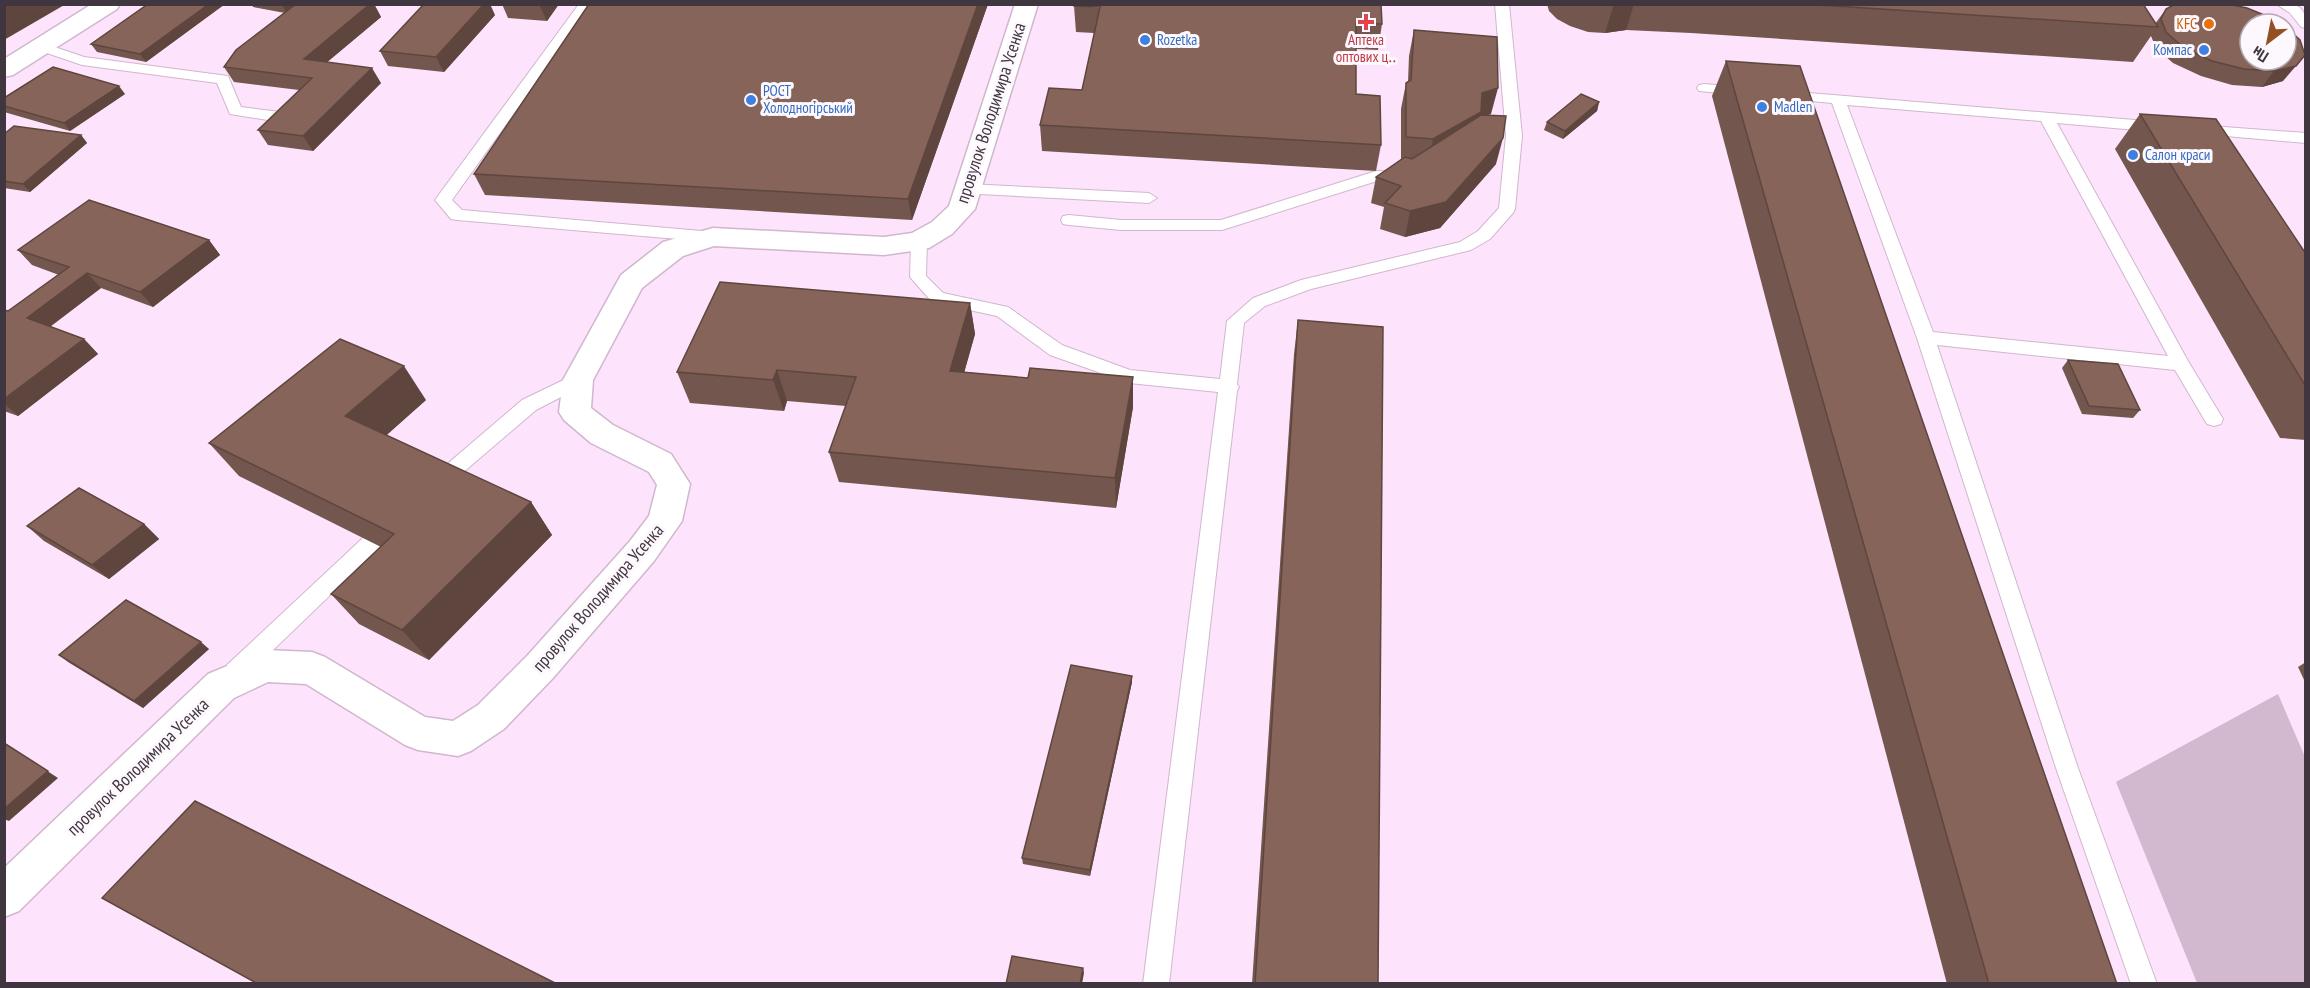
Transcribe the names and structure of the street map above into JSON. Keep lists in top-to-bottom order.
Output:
{
  "streets": {
    "street": ["провулок Володимира Усенка"]
  },
  "places": {
    "health": ["Аптека оптових ц‥"],
    "other": [
      "KFC",
      "Rozetka",
      "Компас",
      "РОСТ Холодногірський",
      "Madlen",
      "Салон краси"
    ]
  },
  "north": "bottom left"
}
